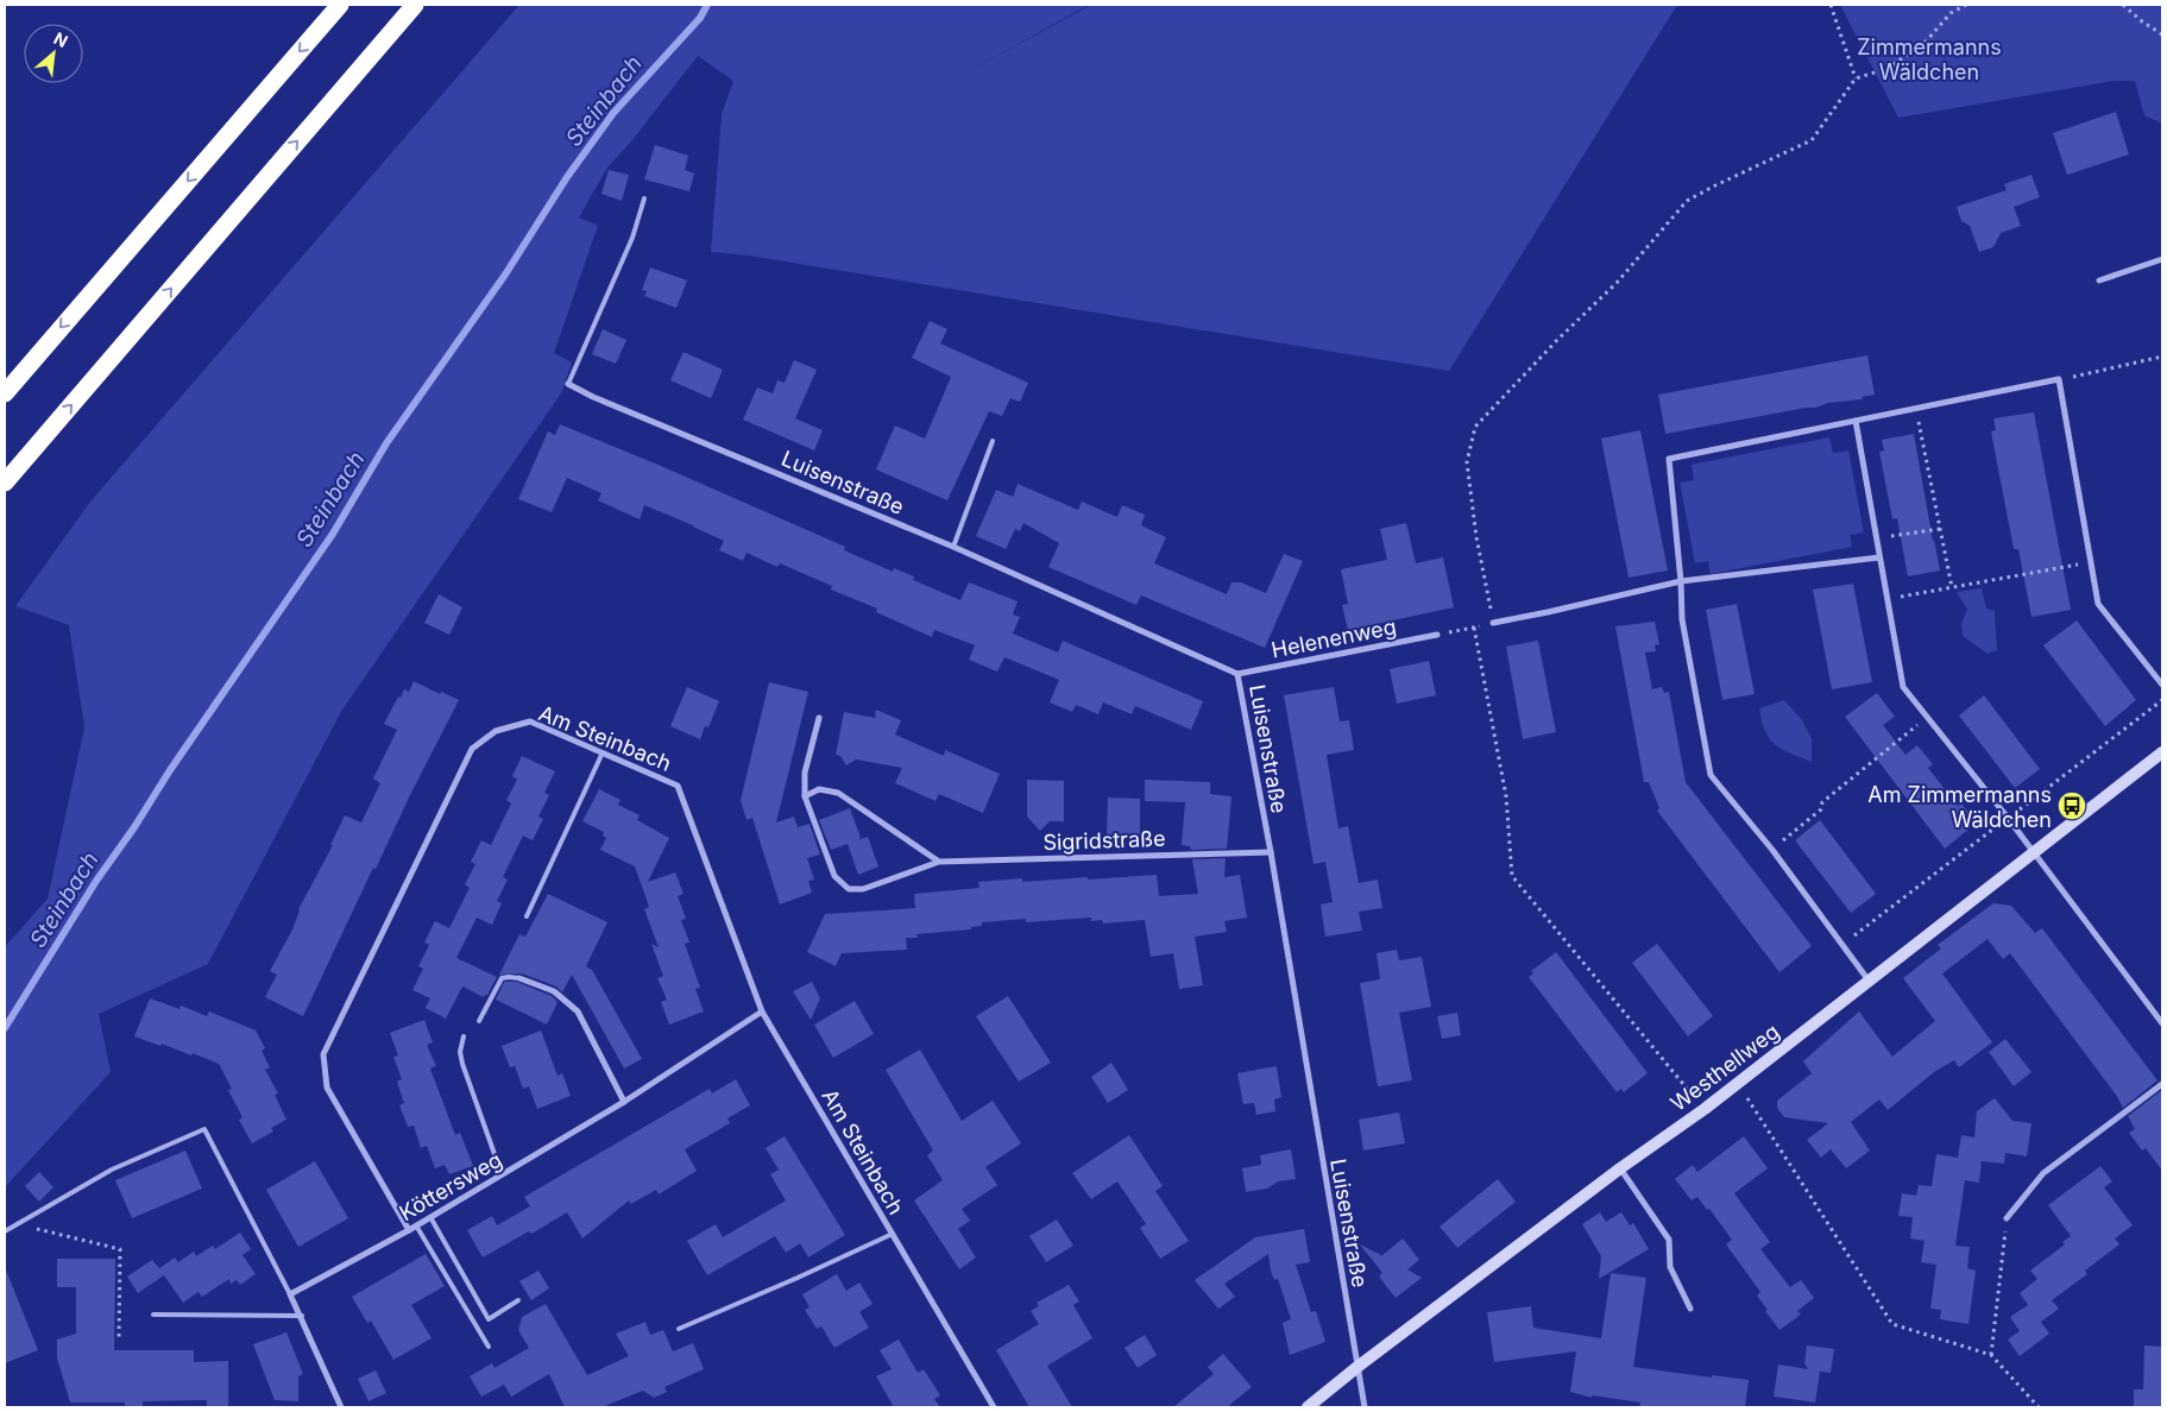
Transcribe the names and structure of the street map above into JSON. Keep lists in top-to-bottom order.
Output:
{
  "streets": {
    "street": [
      "Luisenstraße",
      "Helenenweg",
      "Am Steinbach",
      "Sigridstraße",
      "Westhellweg",
      "Köttersweg"
    ]
  },
  "crossings": [
    ["Luisenstraße", "Helenenweg"],
    ["Luisenstraße", "Sigridstraße"],
    ["Luisenstraße", "Westhellweg"],
    ["Am Steinbach", "Köttersweg"]
  ],
  "water": ["Steinbach"],
  "parks": ["Zimmermanns Wäldchen"],
  "places": {
    "bus stop": ["Am Zimmermanns Wäldchen"]
  },
  "north": "top right"
}
